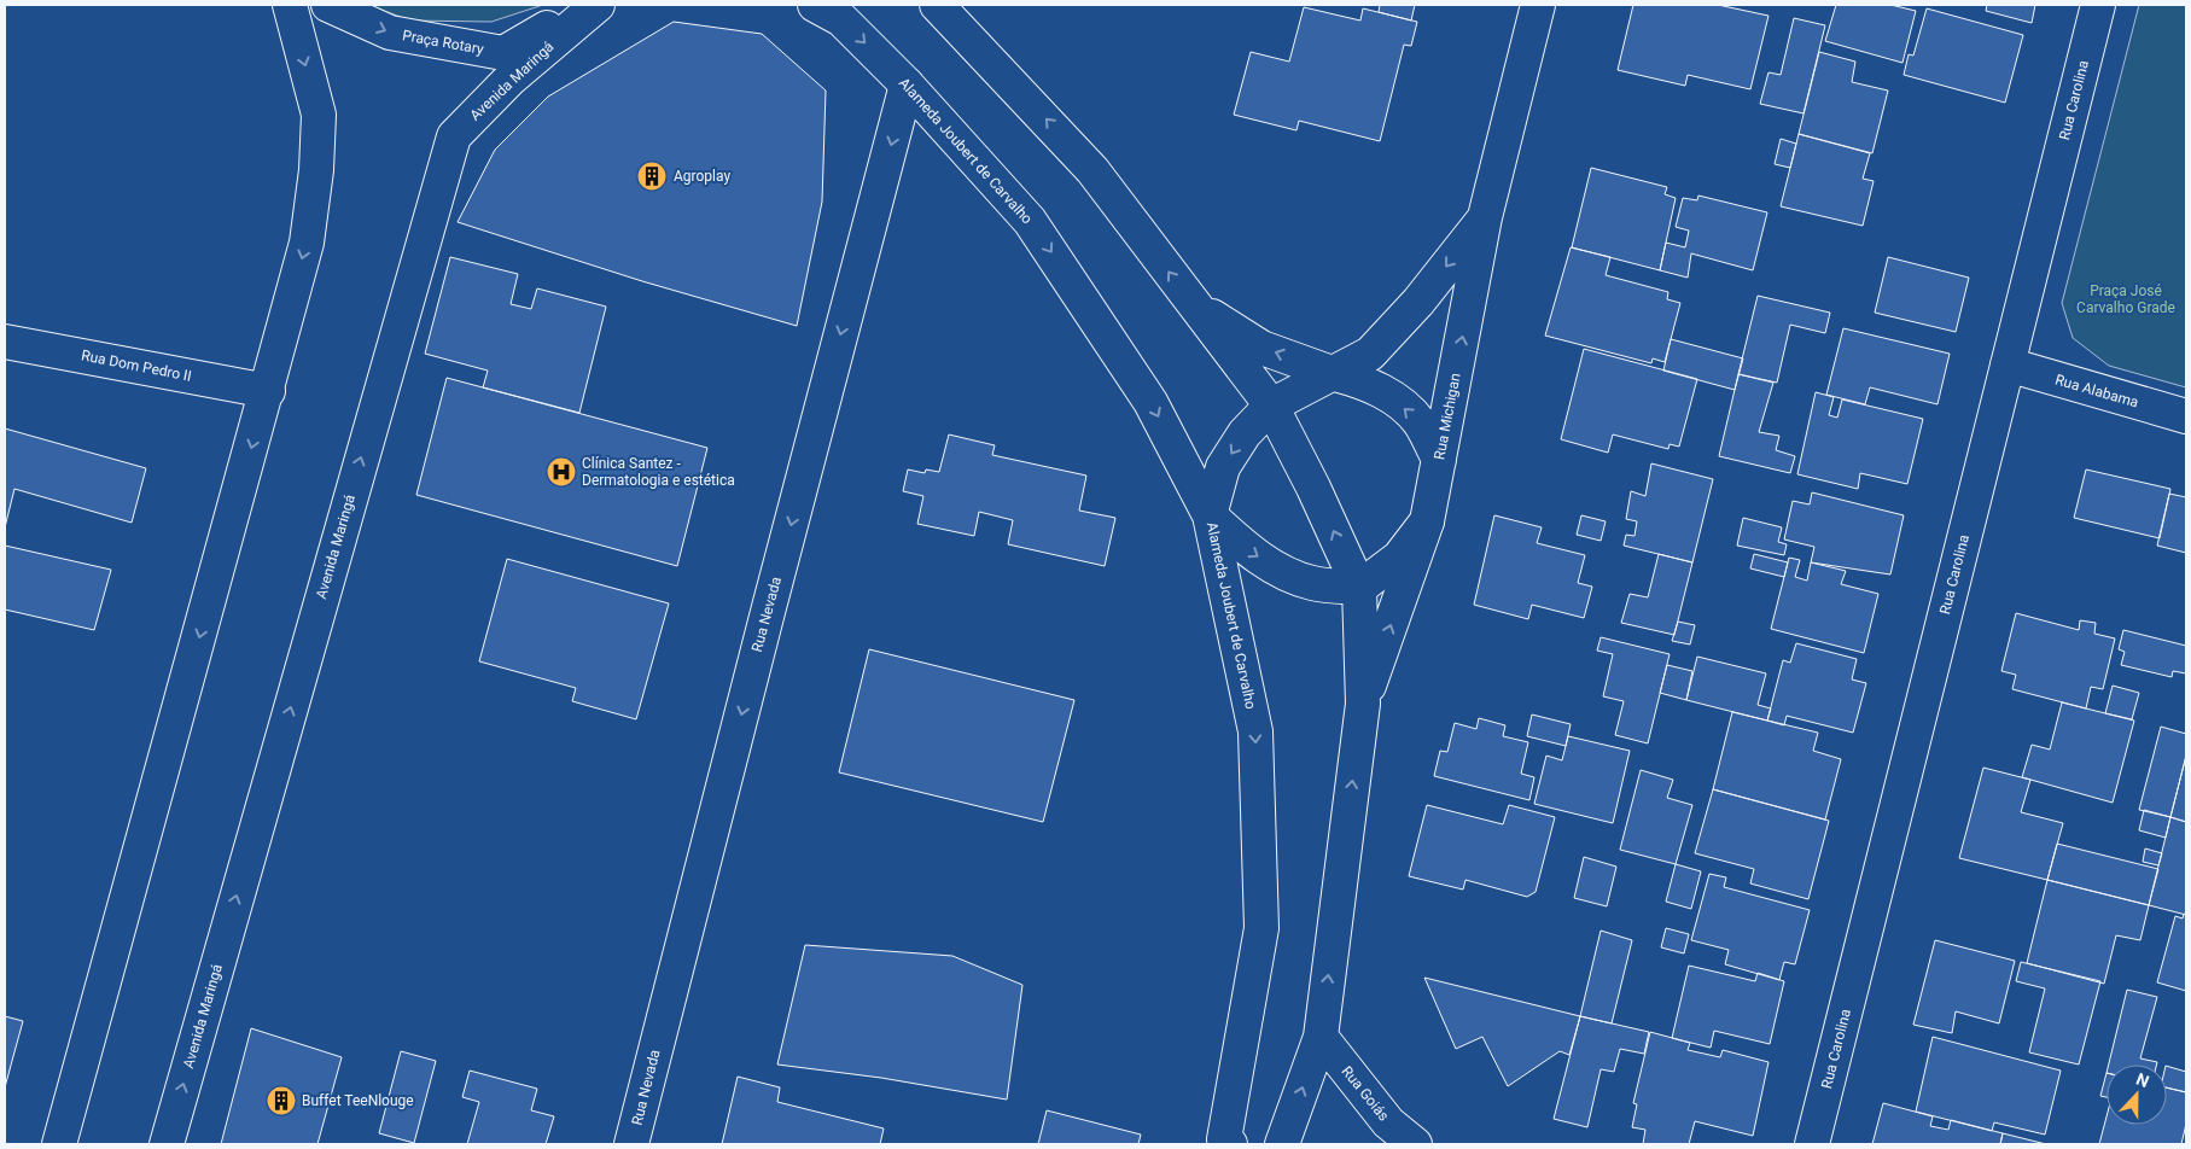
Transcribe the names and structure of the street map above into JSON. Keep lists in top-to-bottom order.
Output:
{
  "streets": {
    "main road": [
      "Praça Rotary",
      "Avenida Maringá",
      "Rua Carolina",
      "Alameda Joubert de Carvalho",
      "Rua Dom Pedro II",
      "Rua Alabama",
      "Rua Michigan",
      "Rua Nevada",
      "Rua Goiás"
    ]
  },
  "crossings": [
    ["Rua Carolina", "Rua Alabama"],
    ["Alameda Joubert de Carvalho", "Rua Nevada"]
  ],
  "one_way": ["Praça Rotary", "Rua Nevada"],
  "parks": ["Praça José Carvalho Grade"],
  "places": {
    "building": ["Agroplay", "Buffet TeeNlouge"],
    "hospital": ["Clínica Santez - Dermatologia e estética"]
  },
  "north": "top"
}
